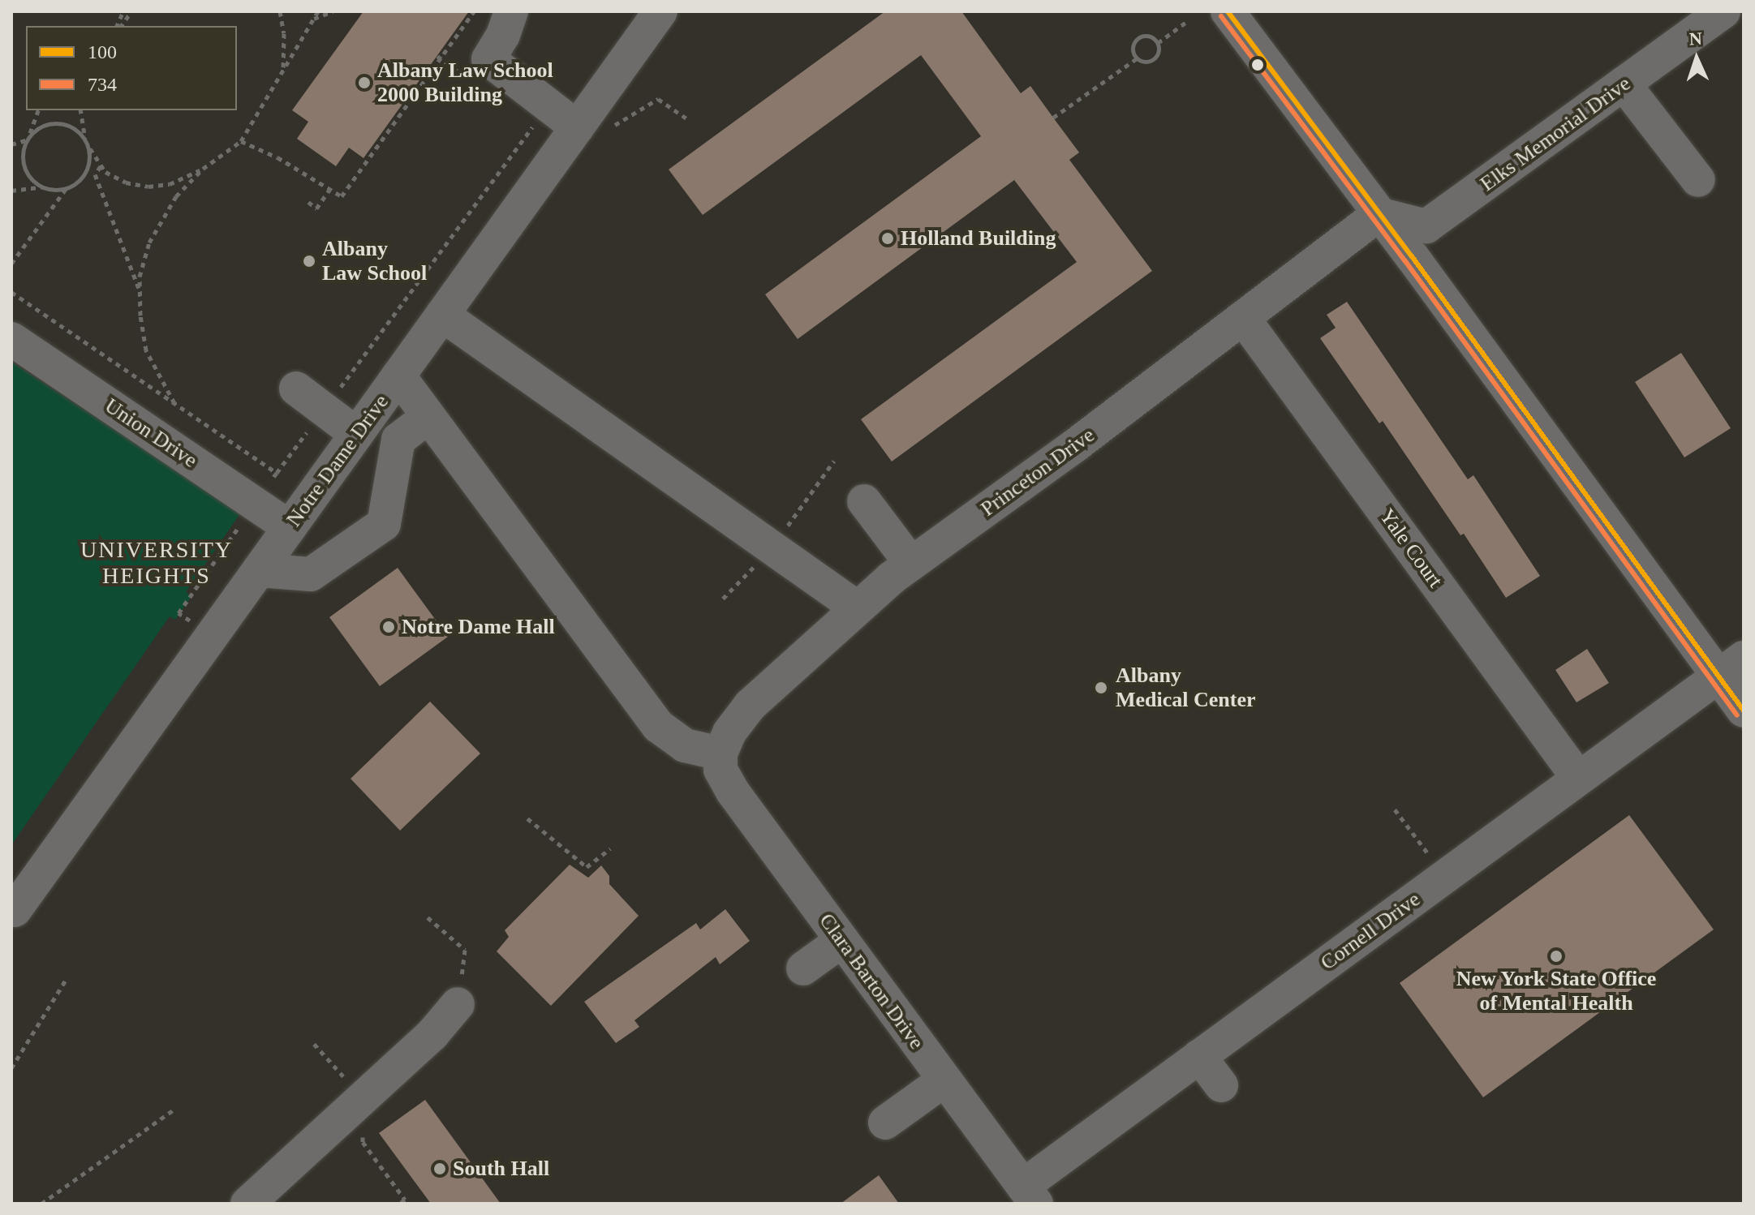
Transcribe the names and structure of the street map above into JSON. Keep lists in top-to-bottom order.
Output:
{
  "streets": {
    "street": [
      "Elks Memorial Drive",
      "Union Drive",
      "Notre Dame Drive",
      "Princeton Drive",
      "Yale Court",
      "Cornell Drive",
      "Clara Barton Drive"
    ]
  },
  "crossings": [
    ["Elks Memorial Drive", "Princeton Drive"],
    ["Union Drive", "Notre Dame Drive"],
    ["Princeton Drive", "Yale Court"],
    ["Princeton Drive", "Clara Barton Drive"],
    ["Yale Court", "Cornell Drive"],
    ["Cornell Drive", "Clara Barton Drive"]
  ],
  "districts": ["UNIVERSITY HEIGHTS"],
  "places": [
    "Albany Law School 2000 Building",
    "Holland Building",
    "Albany Law School",
    "Notre Dame Hall",
    "Albany Medical Center",
    "New York State Office of Mental Health",
    "South Hall"
  ],
  "lines": ["transit line 100", "transit line 734"],
  "legend": ["100", "734"],
  "north": "top"
}
